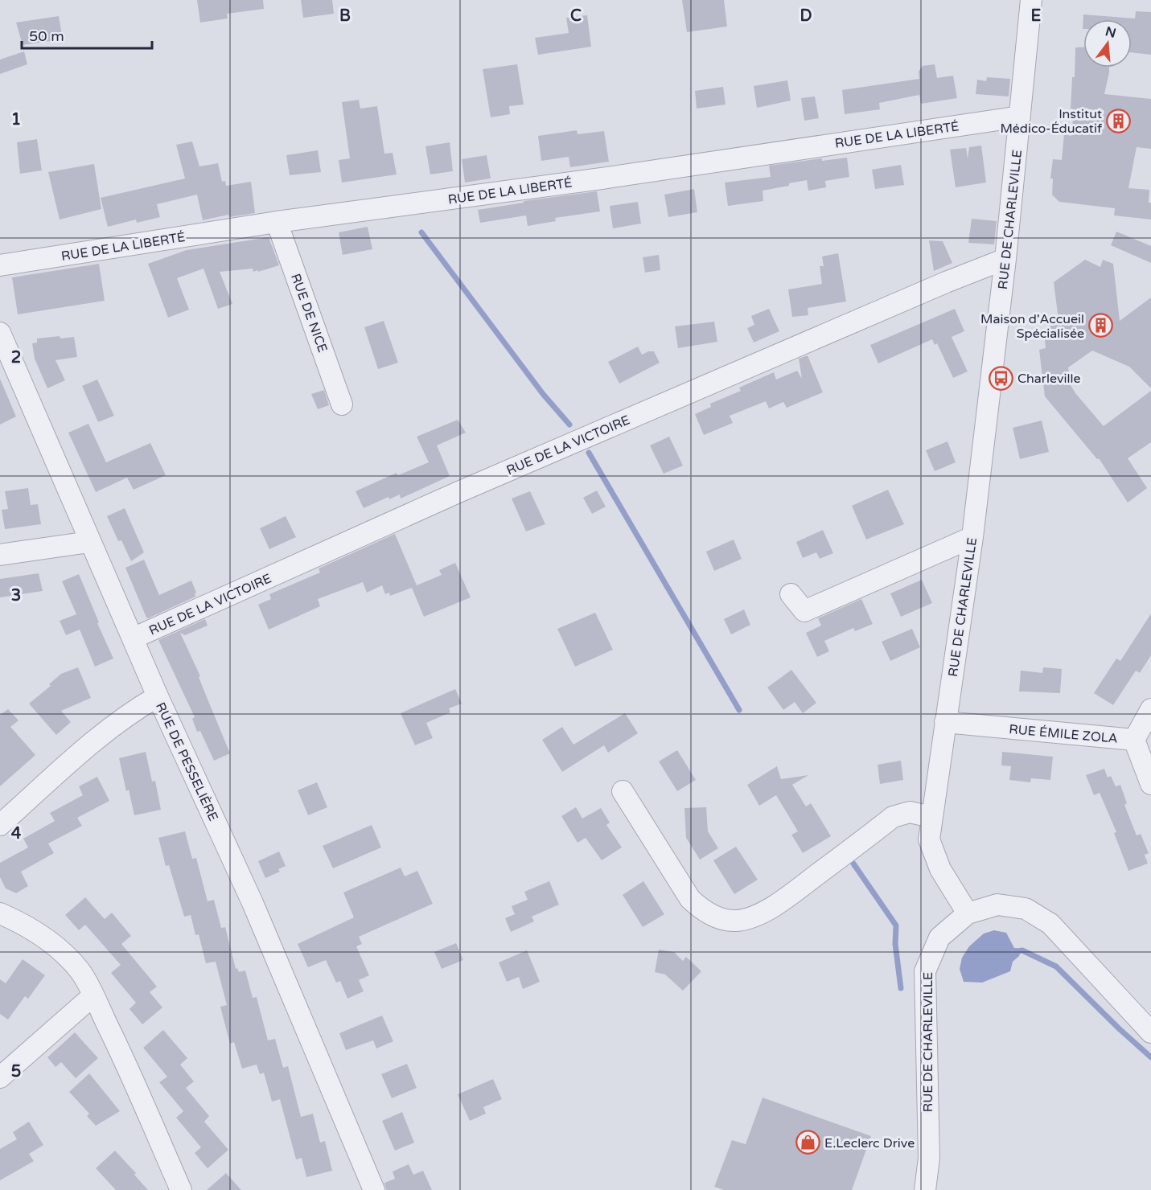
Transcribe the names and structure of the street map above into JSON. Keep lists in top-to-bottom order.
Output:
{
  "streets": {
    "street": [
      "RUE DE LA LIBERTÉ",
      "RUE DE CHARLEVILLE",
      "RUE DE NICE",
      "RUE DE LA VICTOIRE",
      "RUE ÉMILE ZOLA",
      "RUE DE PESSELIÈRE"
    ]
  },
  "crossings": [
    ["RUE DE LA LIBERTÉ", "RUE DE CHARLEVILLE"],
    ["RUE DE LA LIBERTÉ", "RUE DE NICE"],
    ["RUE DE CHARLEVILLE", "RUE DE LA VICTOIRE"],
    ["RUE DE CHARLEVILLE", "RUE ÉMILE ZOLA"],
    ["RUE DE LA VICTOIRE", "RUE DE PESSELIÈRE"]
  ],
  "places": {
    "building": ["Institut Médico-Éducatif", "Maison d'Accueil Spécialisée"],
    "bus stop": ["Charleville"],
    "shop": ["E.Leclerc Drive"]
  },
  "scale_bar": "50 m",
  "north": "top",
  "grid": {
    "columns": [
      "B",
      "C",
      "D",
      "E"
    ],
    "rows": [
      "1",
      "2",
      "3",
      "4",
      "5"
    ]
  }
}
